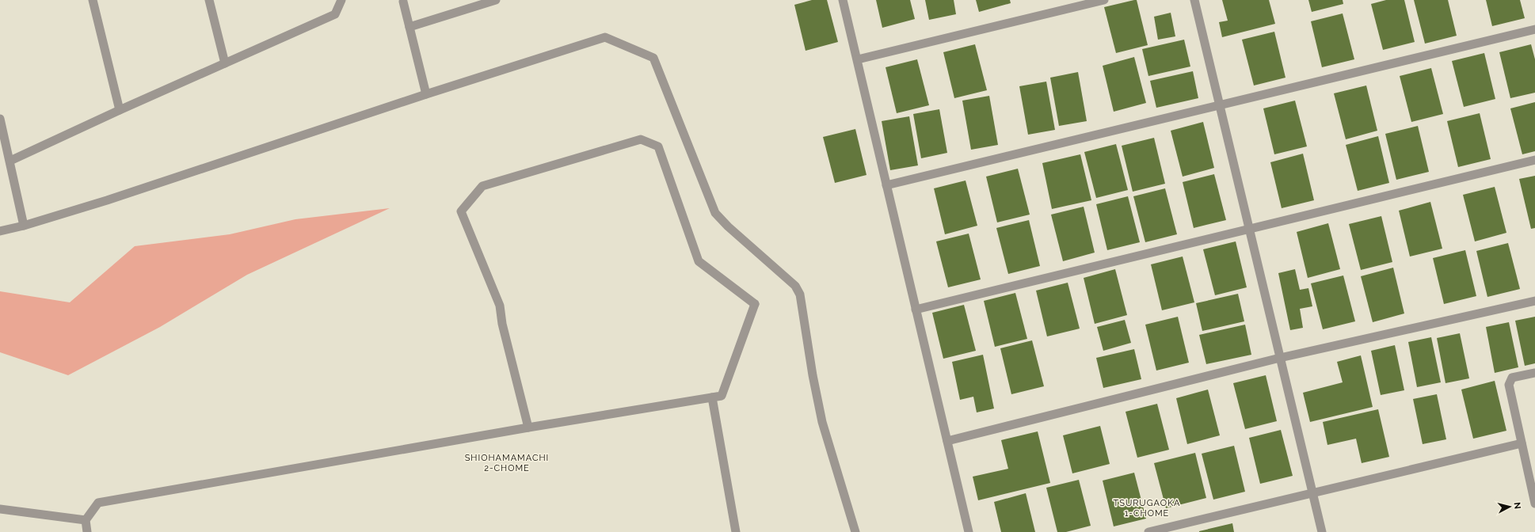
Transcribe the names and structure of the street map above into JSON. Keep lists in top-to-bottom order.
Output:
{
  "districts": ["SHIOHAMAMACHI 2-CHOME", "TSURUGAOKA 1-CHOME"],
  "north": "right"
}
